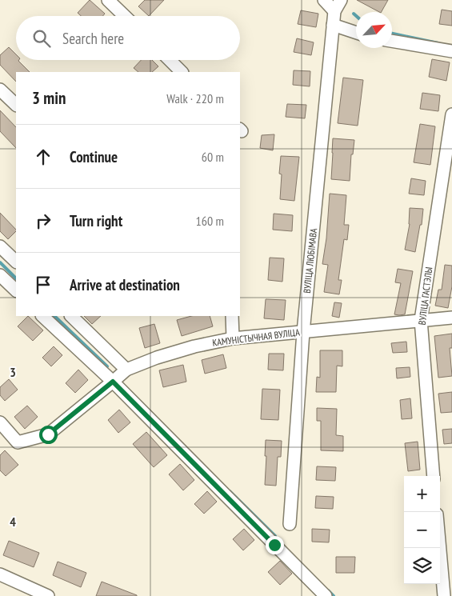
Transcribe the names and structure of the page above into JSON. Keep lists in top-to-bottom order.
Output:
{
  "streets": {
    "street": ["ВУЛІЦА ЛЮБІМАВА", "ВУЛІЦА ГАСТЭЛЫ", "КАМУНІСТЫЧНАЯ ВУЛІЦА"]
  },
  "crossings": [
    ["ВУЛІЦА ЛЮБІМАВА", "КАМУНІСТЫЧНАЯ ВУЛІЦА"],
    ["ВУЛІЦА ГАСТЭЛЫ", "КАМУНІСТЫЧНАЯ ВУЛІЦА"]
  ],
  "north": "top right",
  "page": {
    "search": "Search here",
    "heading": ["3 min", "Walk · 220 m"],
    "list": [
      ["Continue", "60 m"],
      ["Turn right", "160 m"],
      "Arrive at destination"
    ],
    "map_buttons": ["+", "−"]
  },
  "grid": {
    "rows": ["3", "4"]
  }
}
